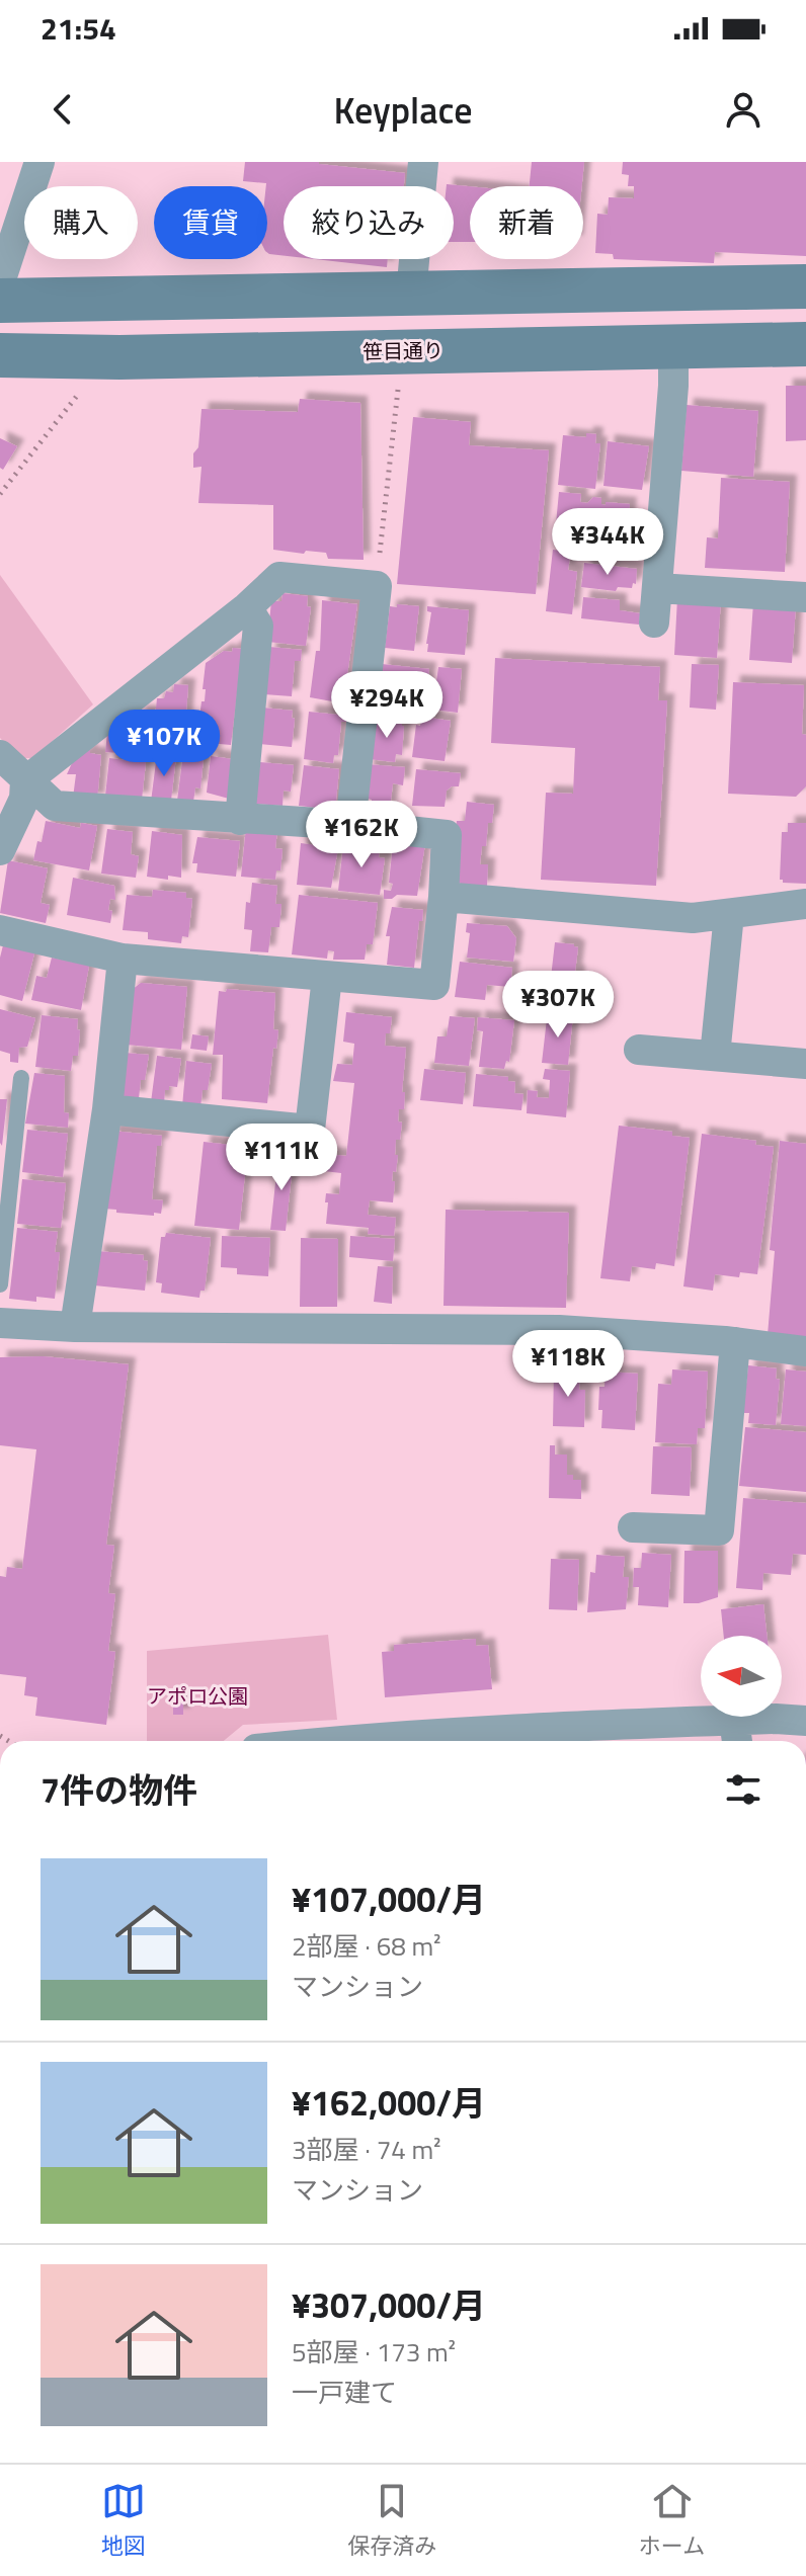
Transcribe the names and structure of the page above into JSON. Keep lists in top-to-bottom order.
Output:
{
  "streets": {
    "main road": ["笹目通り"]
  },
  "parks": ["アポロ公園"],
  "north": "left",
  "page": {
    "status": "21:54",
    "header": "Keyplace",
    "chip": [
      "購入",
      "賃貸",
      "絞り込み",
      "新着"
    ],
    "price": [
      "¥344K",
      "¥294K",
      "¥107K",
      "¥162K",
      "¥307K",
      "¥111K",
      "¥118K"
    ],
    "heading": "7件の物件",
    "list": [
      {
        "name": "¥107,000/月",
        "note": "2部屋 · 68 m² · マンション"
      },
      {
        "name": "¥162,000/月",
        "note": "3部屋 · 74 m² · マンション"
      },
      {
        "name": "¥307,000/月",
        "note": "5部屋 · 173 m² · 一戸建て"
      }
    ],
    "tabs": ["地図", "保存済み", "ホーム"]
  }
}
